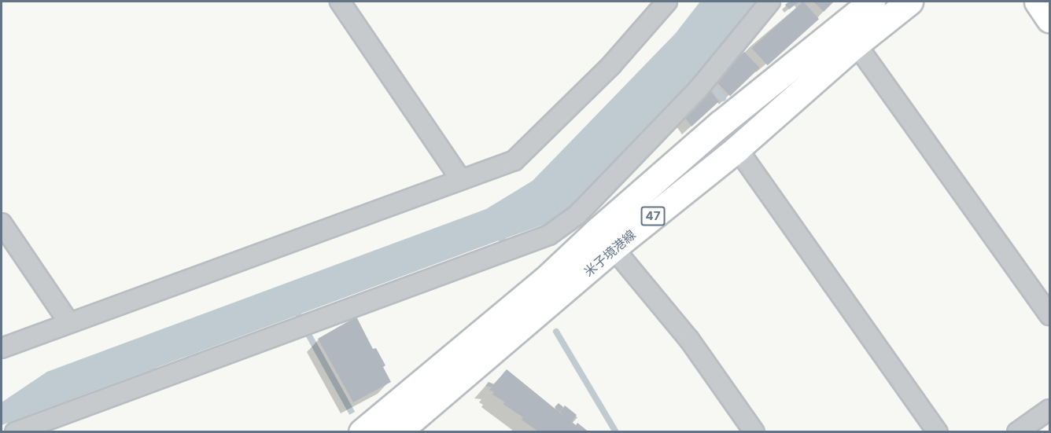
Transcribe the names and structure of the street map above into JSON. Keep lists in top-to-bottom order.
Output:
{
  "streets": {
    "main road": ["47", "米子境港線"]
  }
}
